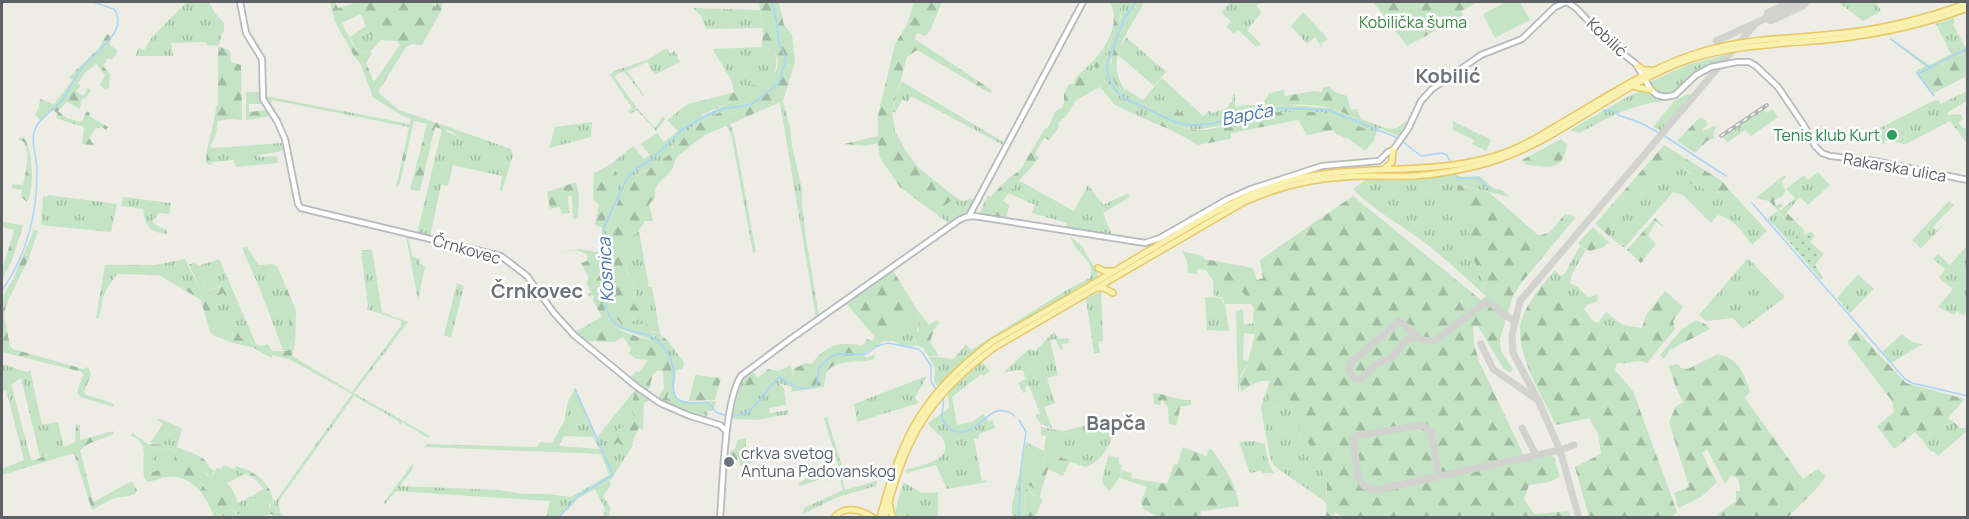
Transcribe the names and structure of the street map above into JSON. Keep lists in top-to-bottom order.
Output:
{
  "streets": {
    "main road": ["Kobilić", "Rakarska ulica", "Črnkovec"]
  },
  "crossings": [
    ["Kobilić", "Rakarska ulica"]
  ],
  "districts": ["Kobilić", "Črnkovec", "Bapča"],
  "water": ["Bapča", "Kosnica"],
  "parks": ["Kobilička šuma"],
  "places": ["Tenis klub Kurt", "crkva svetog Antuna Padovanskog"]
}
